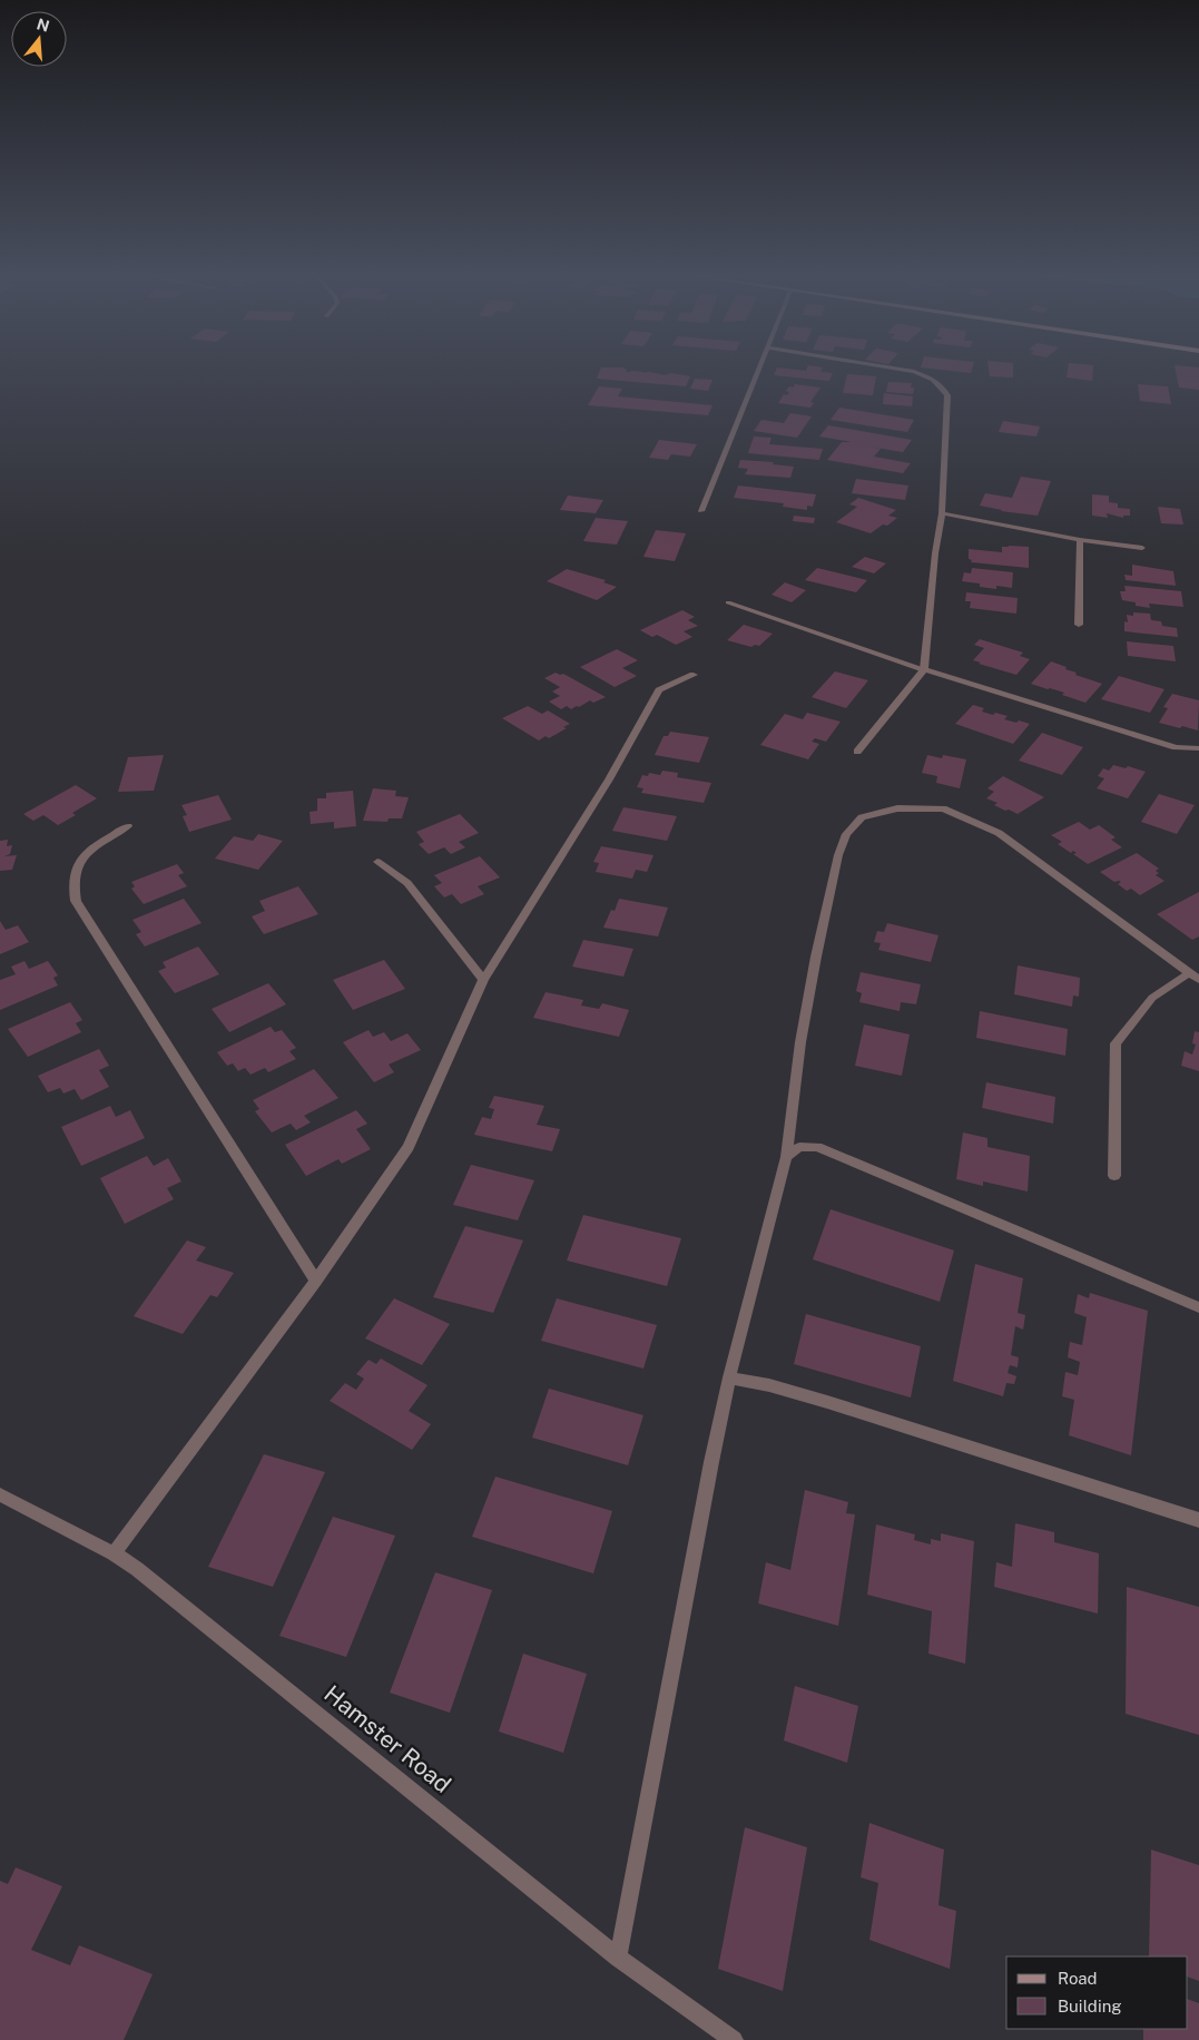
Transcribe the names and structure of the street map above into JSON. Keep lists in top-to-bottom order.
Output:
{
  "streets": {
    "street": ["Hamster Road"]
  },
  "legend": ["Road", "Building"],
  "north": "top"
}
